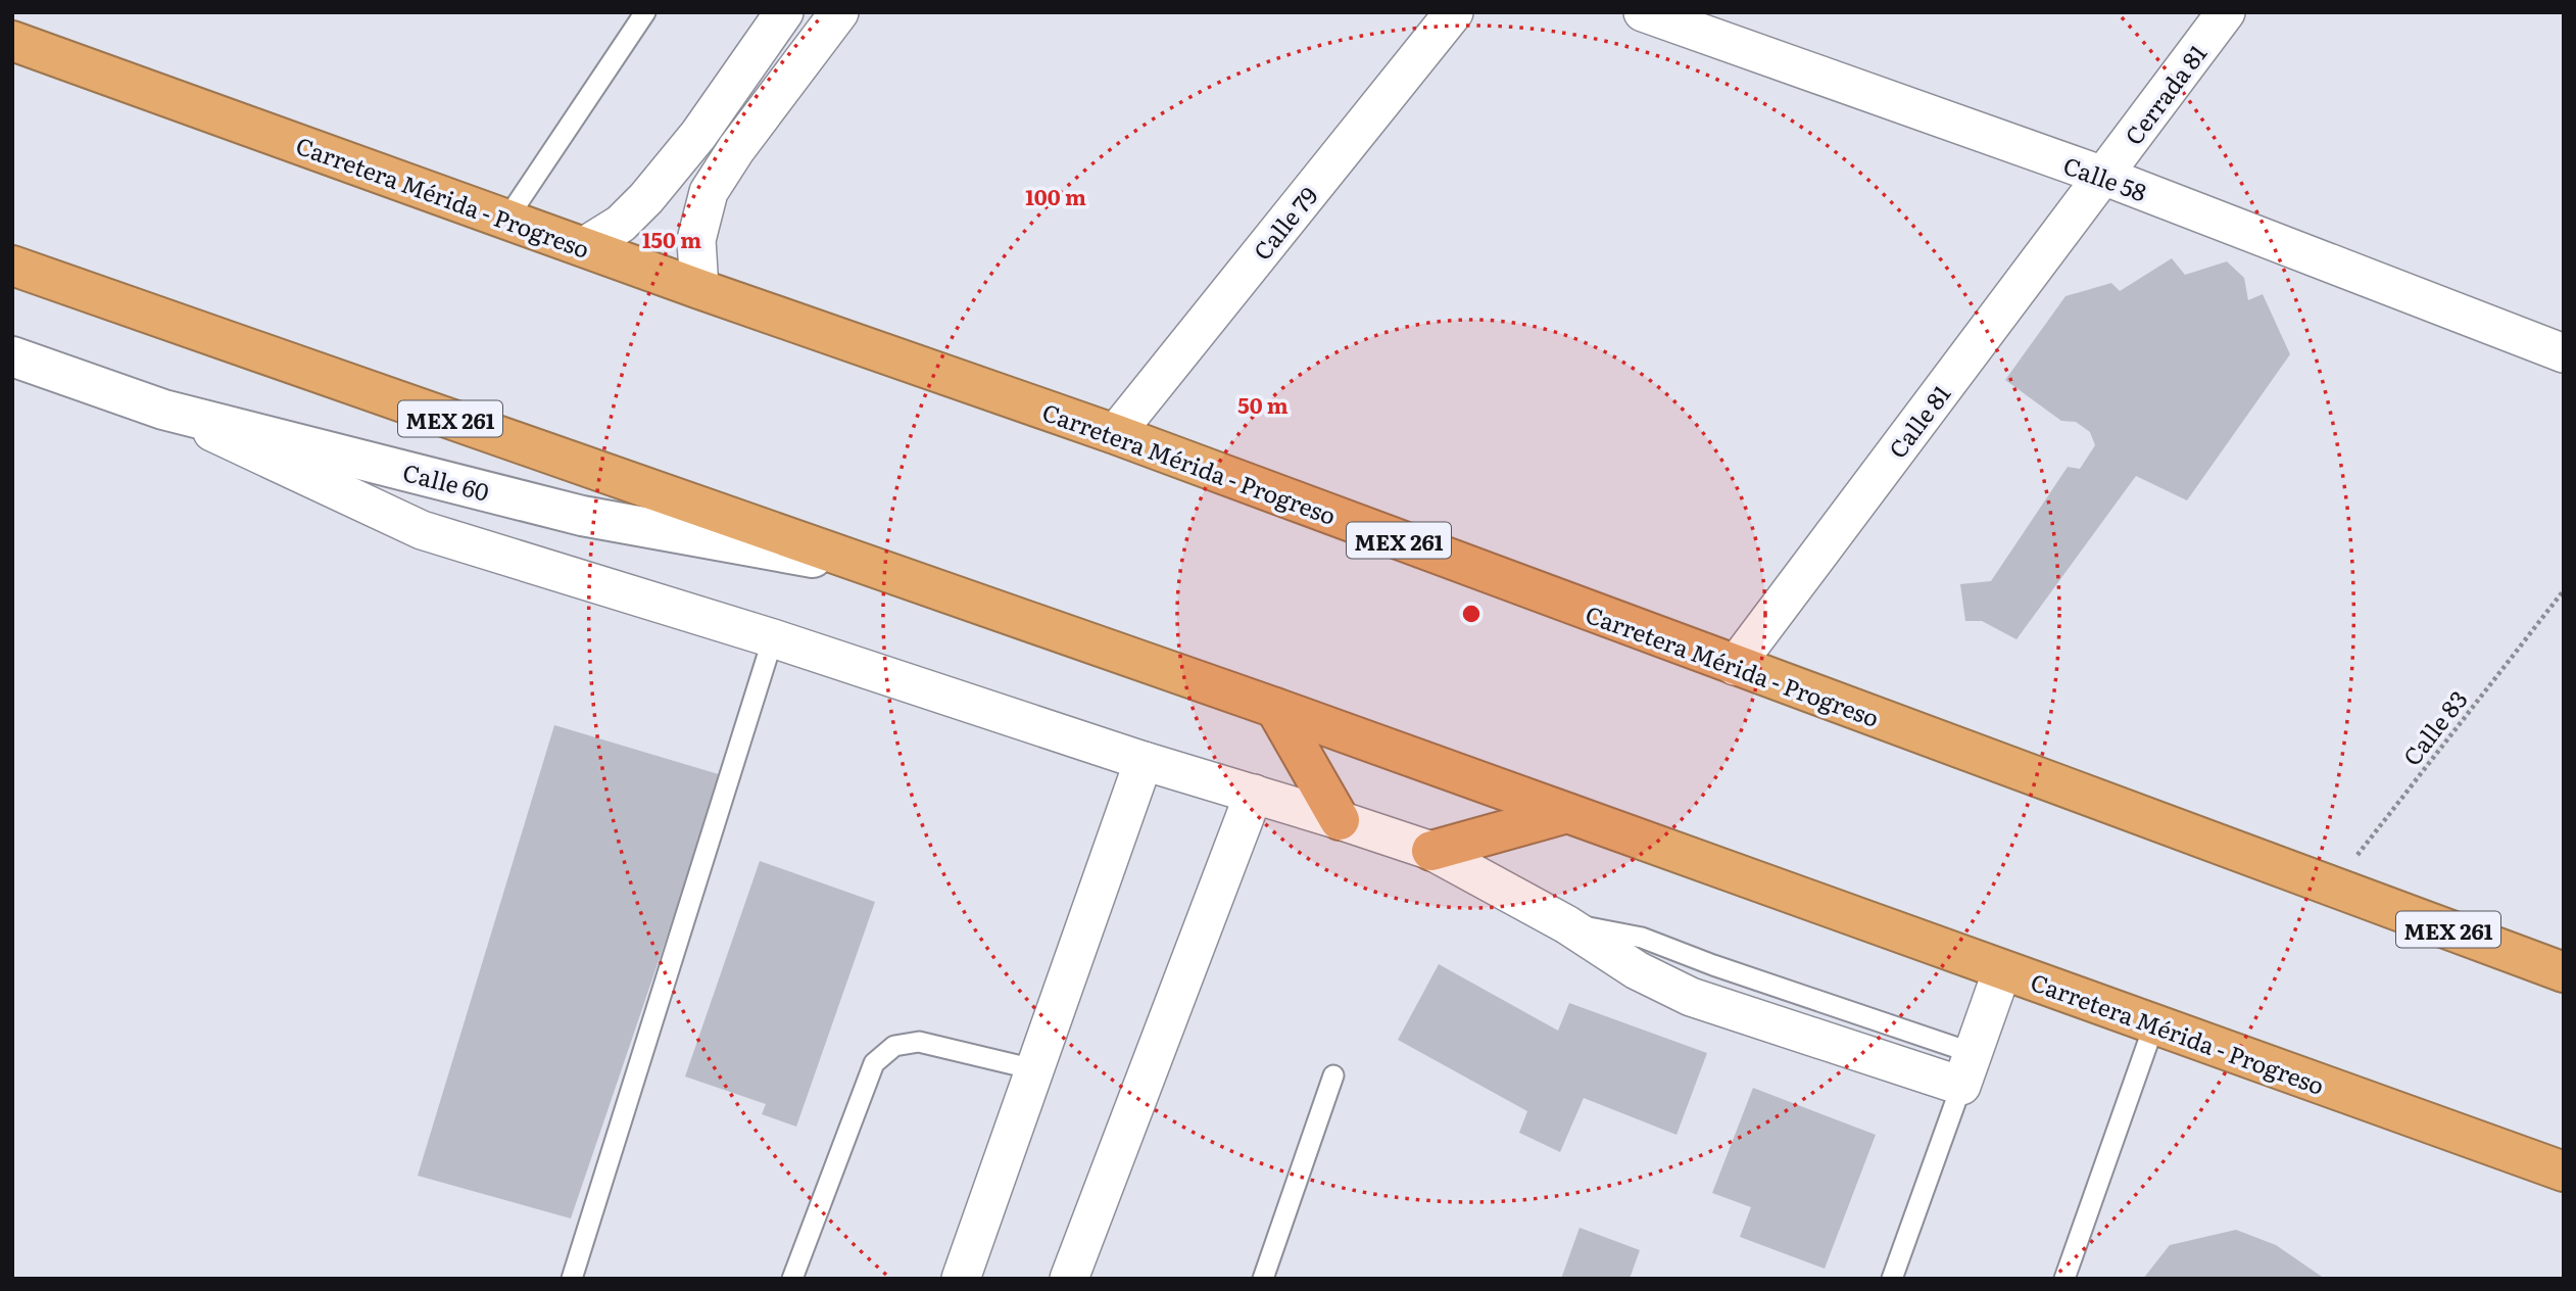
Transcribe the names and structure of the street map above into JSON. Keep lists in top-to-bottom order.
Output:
{
  "streets": {
    "highway": ["Carretera Mérida - Progreso", "MEX 261"],
    "street": [
      "Cerrada 81",
      "Calle 58",
      "Calle 79",
      "Calle 81",
      "Calle 60"
    ],
    "path": ["Calle 83"]
  },
  "crossings": [
    ["Cerrada 81", "Calle 58"],
    ["Cerrada 81", "Calle 81"],
    ["Calle 58", "Calle 81"],
    ["Carretera Mérida - Progreso", "Calle 79"],
    ["Carretera Mérida - Progreso", "Calle 81"],
    ["Carretera Mérida - Progreso", "Calle 60"],
    ["Carretera Mérida - Progreso", "Calle 83"]
  ],
  "rings": ["100 m", "150 m", "50 m"]
}
